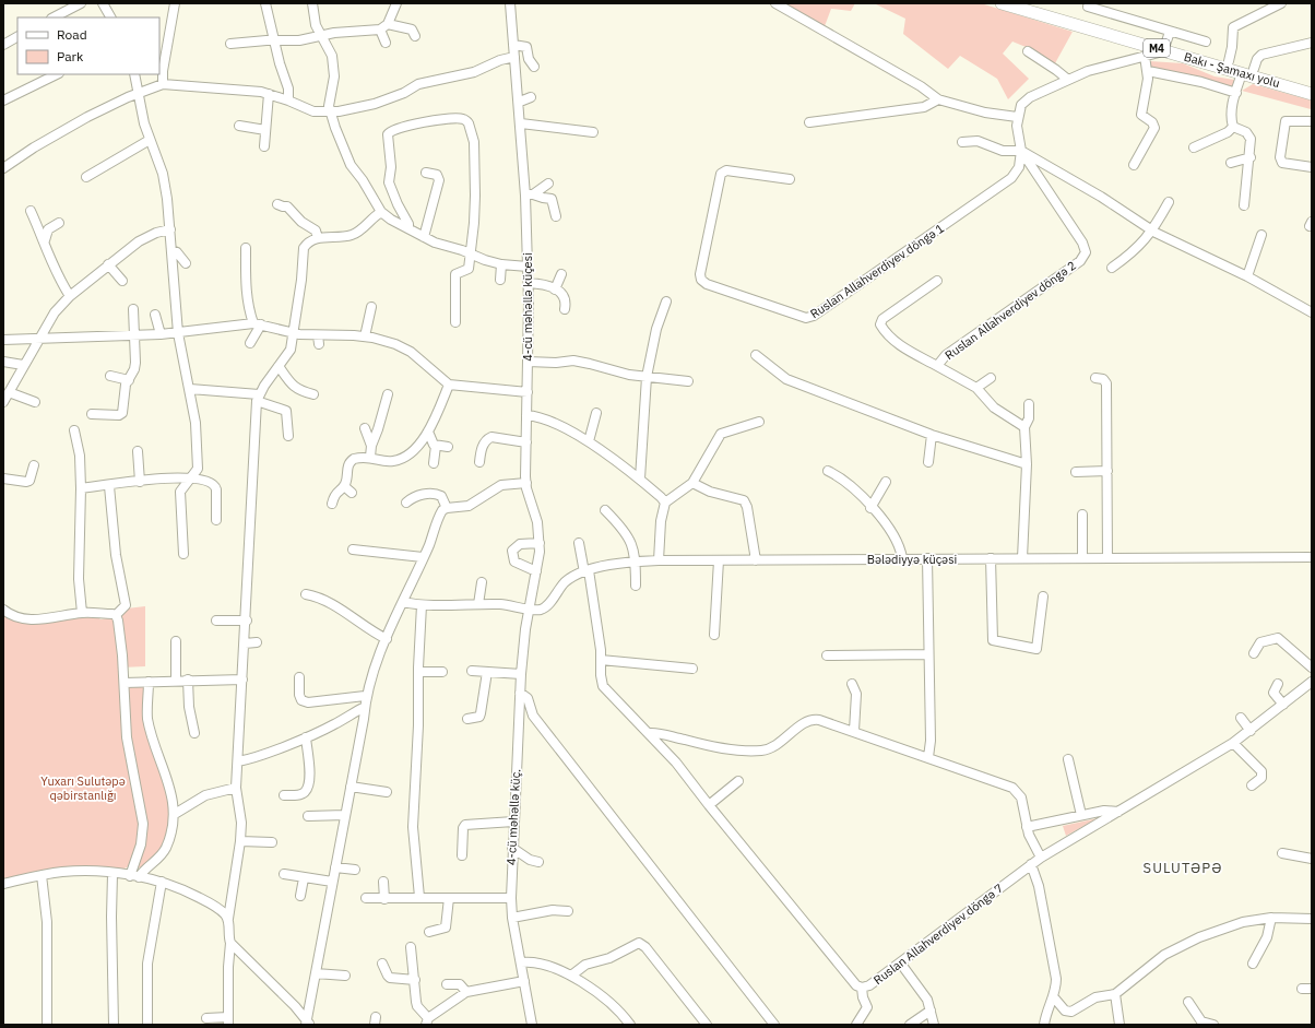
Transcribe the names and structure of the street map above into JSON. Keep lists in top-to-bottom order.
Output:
{
  "streets": {
    "highway": ["M4", "Bakı - Şamaxı yolu"],
    "street": [
      "Ruslan Allahverdiyev döngə 1",
      "4-cü məhəllə küçesi",
      "Ruslan Allahverdiyev döngə 2",
      "Bələdiyyə küçəsi",
      "4-cü məhəllə küç.",
      "Ruslan Allahverdiyev döngə 7"
    ]
  },
  "crossings": [
    ["Ruslan Allahverdiyev döngə 1", "Ruslan Allahverdiyev döngə 2"],
    ["4-cü məhəllə küçesi", "Bələdiyyə küçəsi"],
    ["4-cü məhəllə küçesi", "4-cü məhəllə küç."],
    ["Bələdiyyə küçəsi", "4-cü məhəllə küç."],
    ["Bələdiyyə küçəsi", "Ruslan Allahverdiyev döngə 7"]
  ],
  "districts": ["SULUTƏPƏ"],
  "parks": ["Yuxarı Sulutəpə qəbirstanlığı"],
  "legend": ["Road", "Park"]
}
